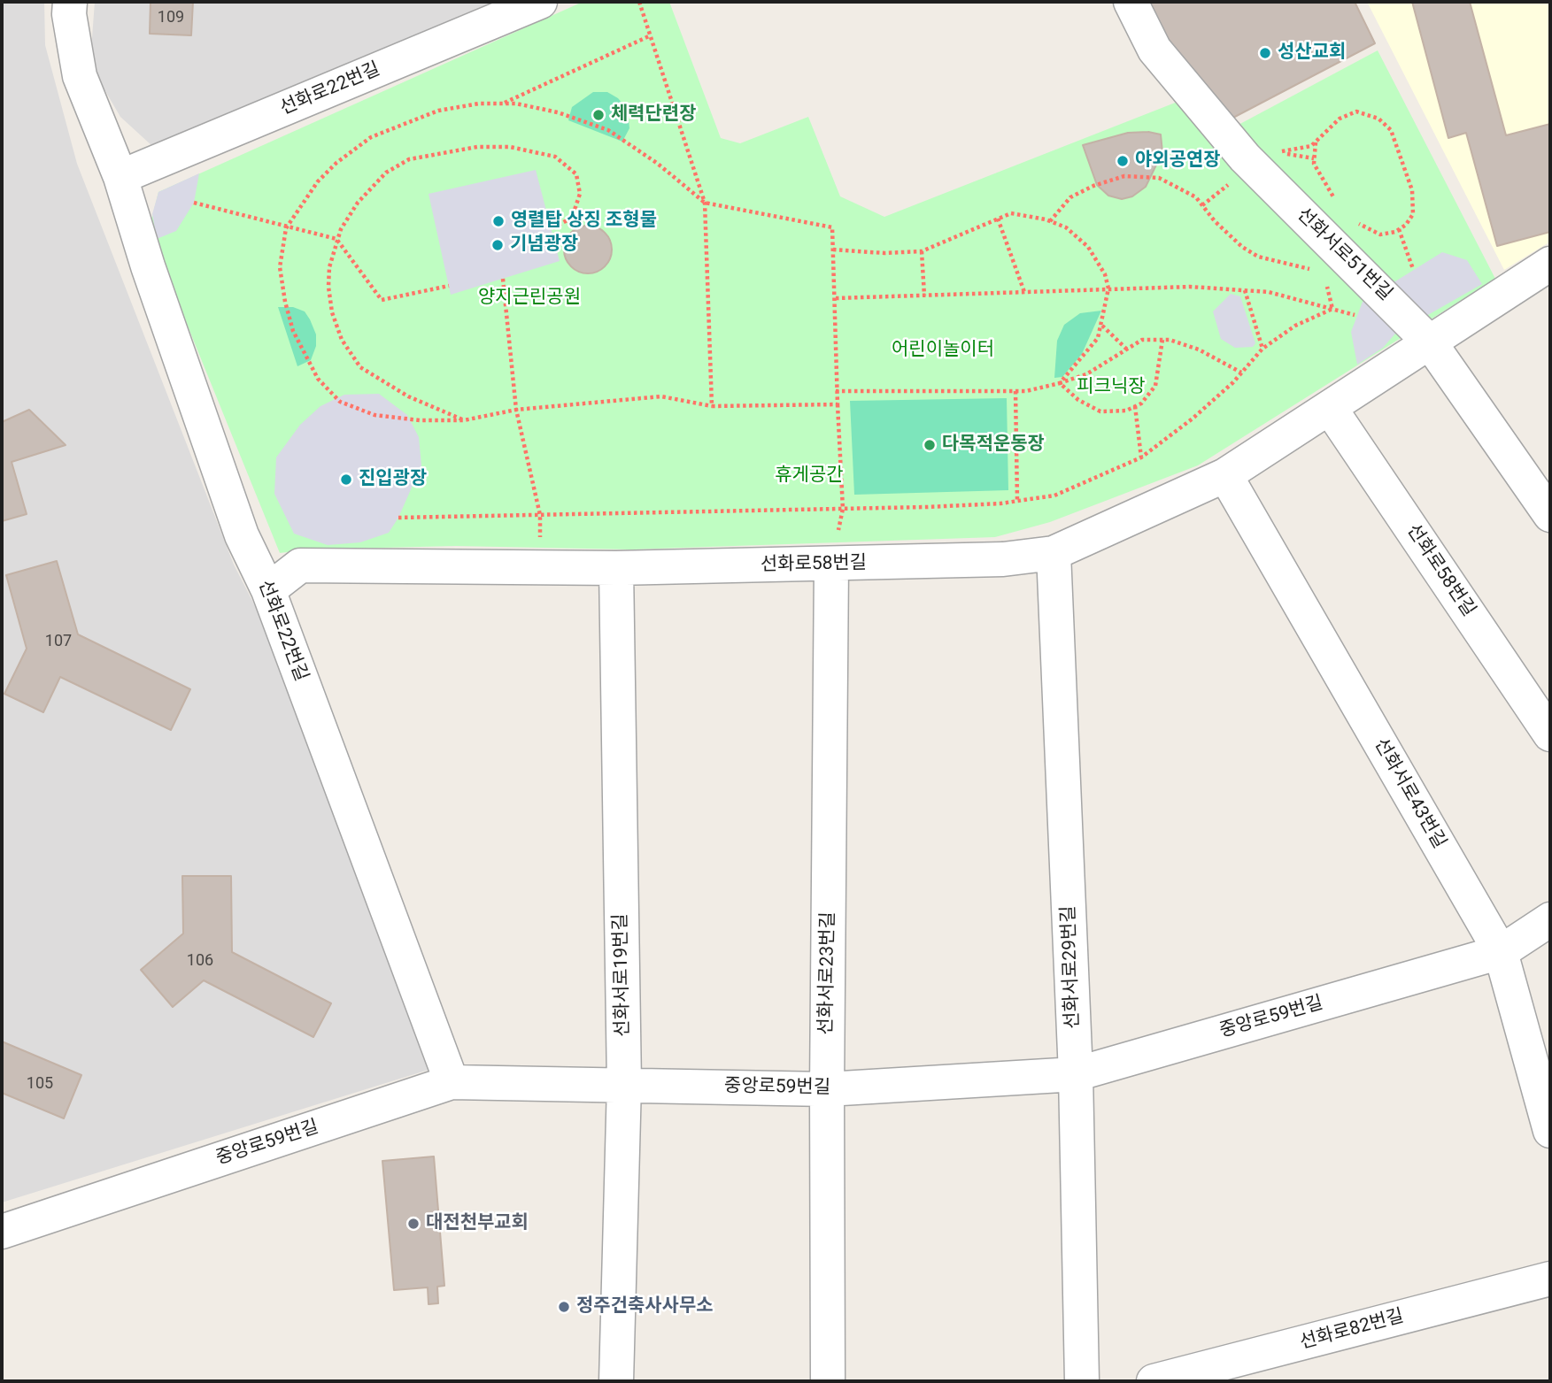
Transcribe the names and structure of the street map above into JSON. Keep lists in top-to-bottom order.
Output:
{
  "streets": {
    "street": [
      "선화로22번길",
      "선화서로51번길",
      "선화로58번길",
      "선화서로43번길",
      "선화서로29번길",
      "선화서로23번길",
      "선화서로19번길",
      "중앙로59번길",
      "선화로82번길"
    ]
  },
  "crossings": [
    ["선화로22번길", "선화로58번길"],
    ["선화로22번길", "중앙로59번길"],
    ["선화서로51번길", "선화로58번길"],
    ["선화로58번길", "선화서로43번길"],
    ["선화로58번길", "선화서로29번길"],
    ["선화로58번길", "선화서로23번길"],
    ["선화로58번길", "선화서로19번길"],
    ["선화서로43번길", "중앙로59번길"],
    ["선화서로29번길", "중앙로59번길"],
    ["선화서로23번길", "중앙로59번길"],
    ["선화서로19번길", "중앙로59번길"]
  ],
  "parks": [
    "양지근린공원",
    "어린이놀이터",
    "피크닉장",
    "휴게공간"
  ],
  "places": [
    "성산교회",
    "체력단련장",
    "야외공연장",
    "영렬탑 상징 조형물",
    "기념광장",
    "다목적운동장",
    "진입광장",
    "대전천부교회",
    "정주건축사사무소"
  ],
  "house_numbers": [
    "109",
    "107",
    "106",
    "105"
  ]
}
